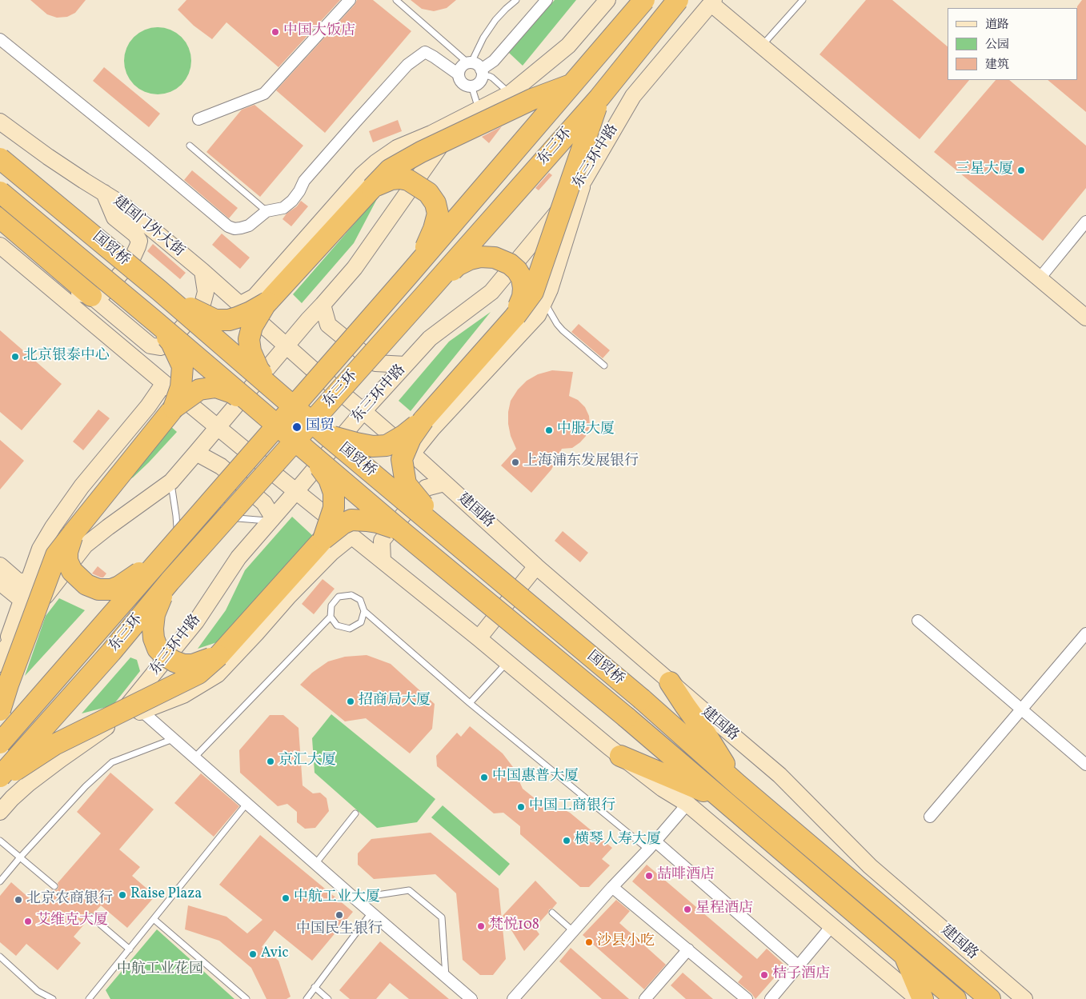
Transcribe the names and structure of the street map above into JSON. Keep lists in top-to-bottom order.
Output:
{
  "streets": {
    "highway": ["东三环", "国贸桥", "建国路"],
    "street": ["东三环中路", "建国门外大街"]
  },
  "crossings": [
    ["东三环中路", "建国门外大街"],
    ["东三环中路", "建国路"],
    ["建国门外大街", "建国路"],
    ["国贸桥", "建国路"]
  ],
  "parks": ["中航工业花园"],
  "places": [
    "中国大饭店",
    "三星大厦",
    "北京银泰中心",
    "国贸",
    "中服大厦",
    "上海浦东发展银行",
    "招商局大厦",
    "京汇大厦",
    "中国惠普大厦",
    "中国工商银行",
    "横琴人寿大厦",
    "喆啡酒店",
    "Raise Plaza",
    "中航工业大厦",
    "北京农商银行",
    "星程酒店",
    "中国民生银行",
    "艾维克大厦",
    "梵悦108",
    "沙县小吃",
    "Avic",
    "桔子酒店"
  ],
  "legend": ["道路", "公园", "建筑"]
}
